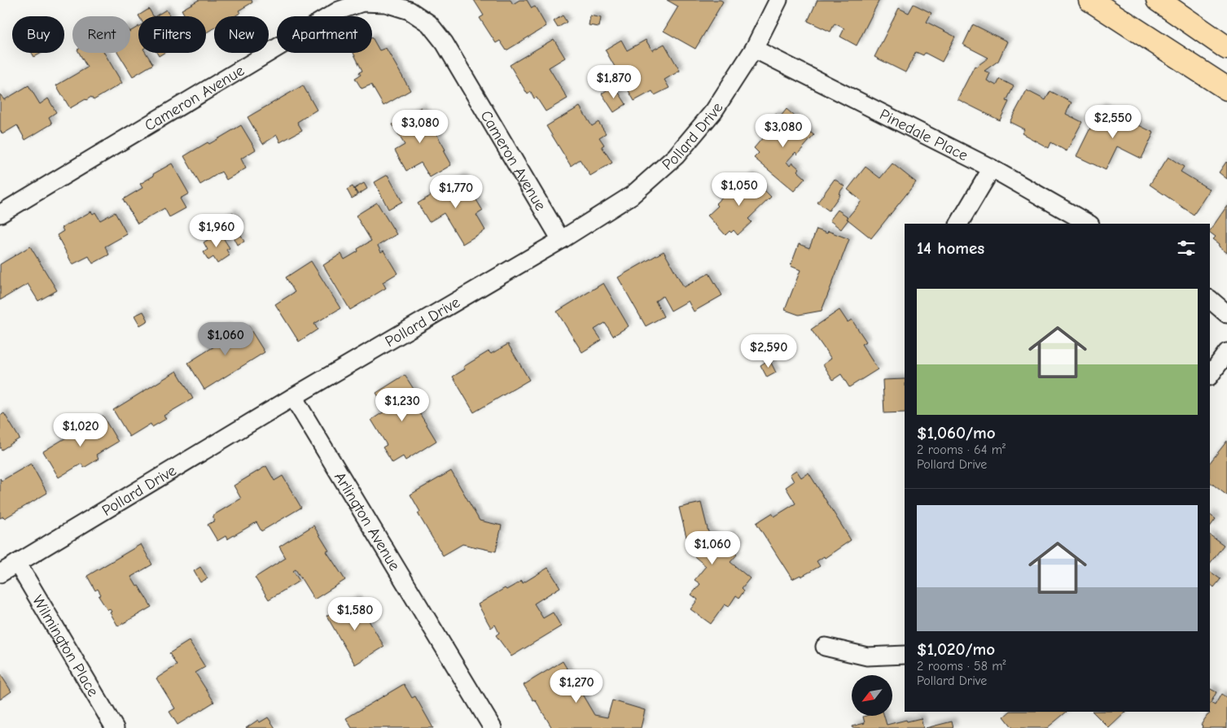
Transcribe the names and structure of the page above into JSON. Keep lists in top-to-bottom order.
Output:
{
  "streets": {
    "street": [
      "Cameron Avenue",
      "Pinedale Place",
      "Pollard Drive",
      "Arlington Avenue",
      "Wilmington Place"
    ]
  },
  "crossings": [
    ["Cameron Avenue", "Pollard Drive"],
    ["Pinedale Place", "Pollard Drive"],
    ["Pollard Drive", "Arlington Avenue"],
    ["Pollard Drive", "Wilmington Place"]
  ],
  "north": "bottom left",
  "page": {
    "chip": [
      "Buy",
      "Rent",
      "Filters",
      "New",
      "Apartment"
    ],
    "price": [
      "$1,870",
      "$2,550",
      "$3,080",
      "$3,080",
      "$1,050",
      "$1,770",
      "$1,960",
      "$1,060",
      "$2,590",
      "$1,230",
      "$1,020",
      "$1,060",
      "$1,580",
      "$1,270"
    ],
    "heading": "14 homes",
    "list": [
      {
        "name": "$1,060/mo",
        "note": "2 rooms · 64 m² · Pollard Drive"
      },
      {
        "name": "$1,020/mo",
        "note": "2 rooms · 58 m² · Pollard Drive"
      }
    ]
  }
}
